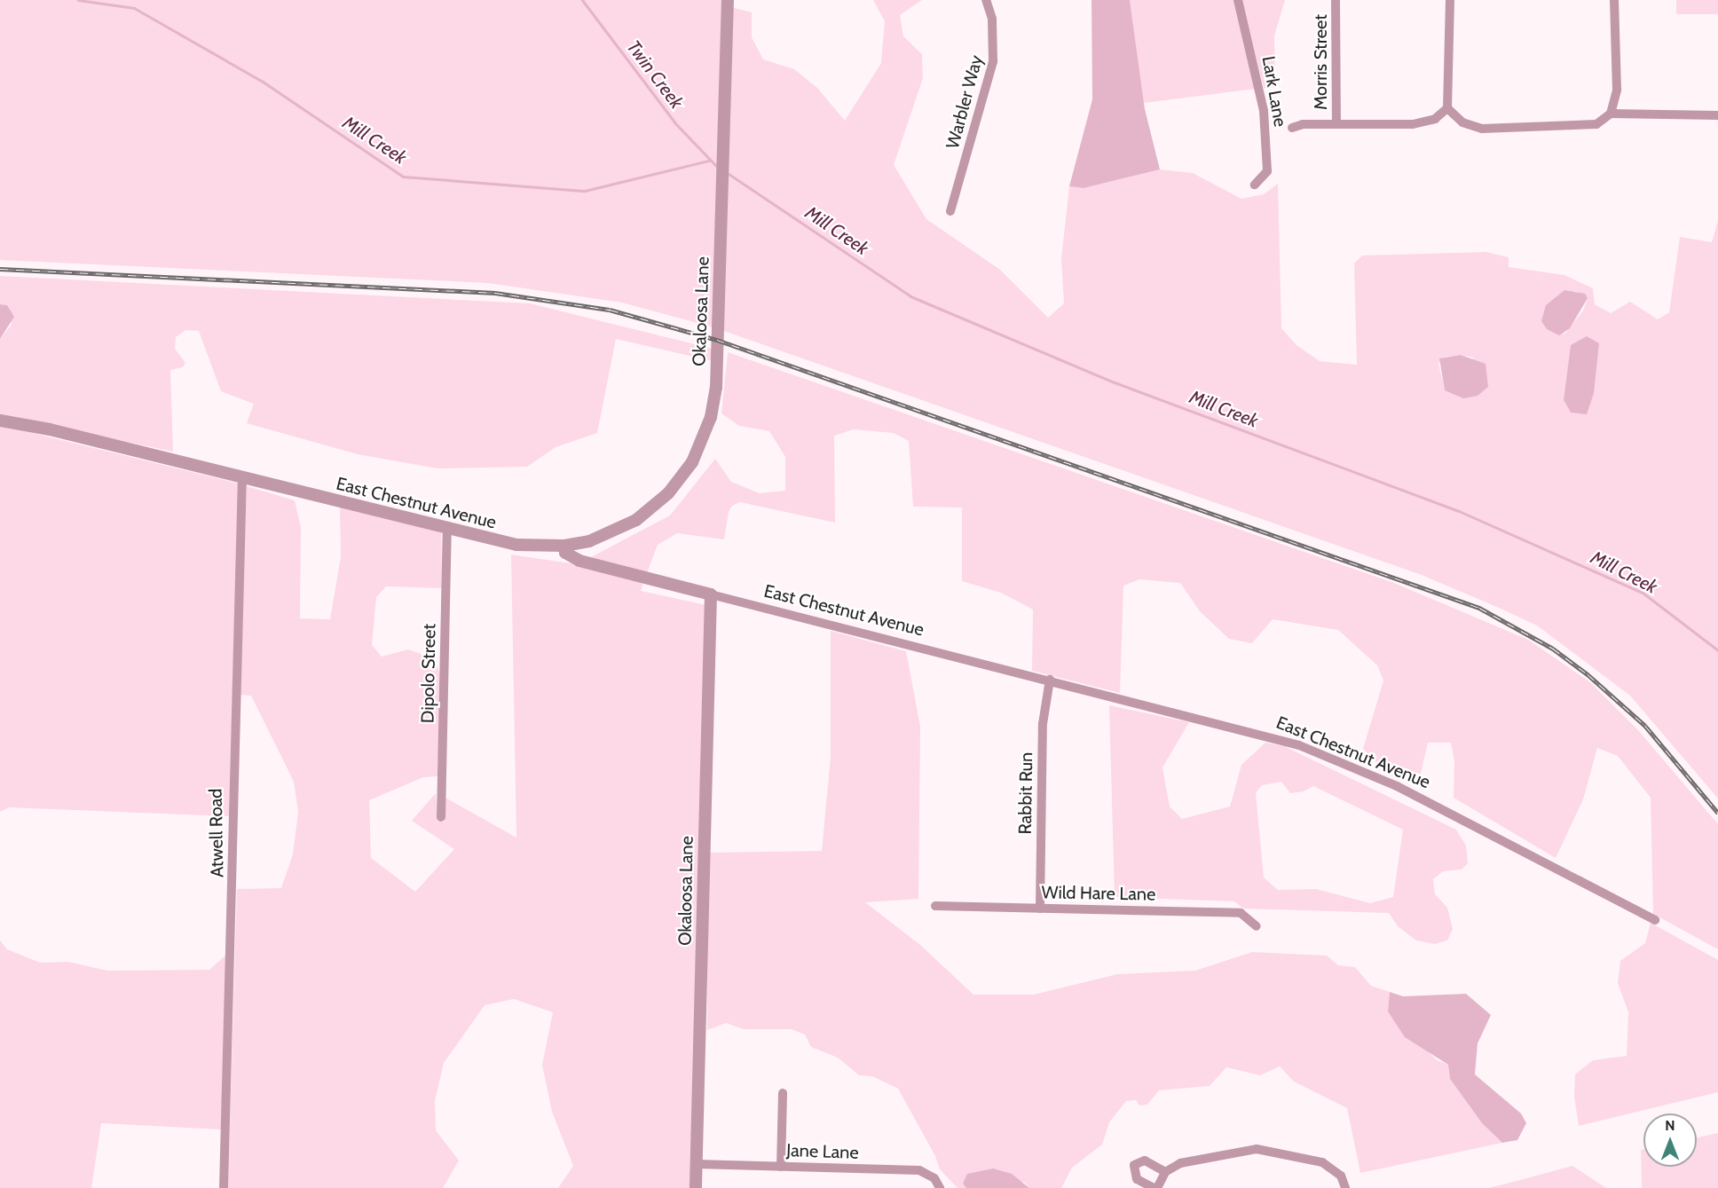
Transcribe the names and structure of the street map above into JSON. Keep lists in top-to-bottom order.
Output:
{
  "streets": {
    "street": [
      "Morris Street",
      "Lark Lane",
      "Warbler Way",
      "Okaloosa Lane",
      "East Chestnut Avenue",
      "Dipolo Street",
      "Rabbit Run",
      "Atwell Road",
      "Wild Hare Lane",
      "Jane Lane"
    ]
  },
  "crossings": [
    ["Okaloosa Lane", "East Chestnut Avenue"],
    ["Okaloosa Lane", "Jane Lane"],
    ["East Chestnut Avenue", "Dipolo Street"],
    ["East Chestnut Avenue", "Rabbit Run"],
    ["East Chestnut Avenue", "Atwell Road"],
    ["Rabbit Run", "Wild Hare Lane"]
  ],
  "water": ["Twin Creek", "Mill Creek"],
  "north": "top"
}
